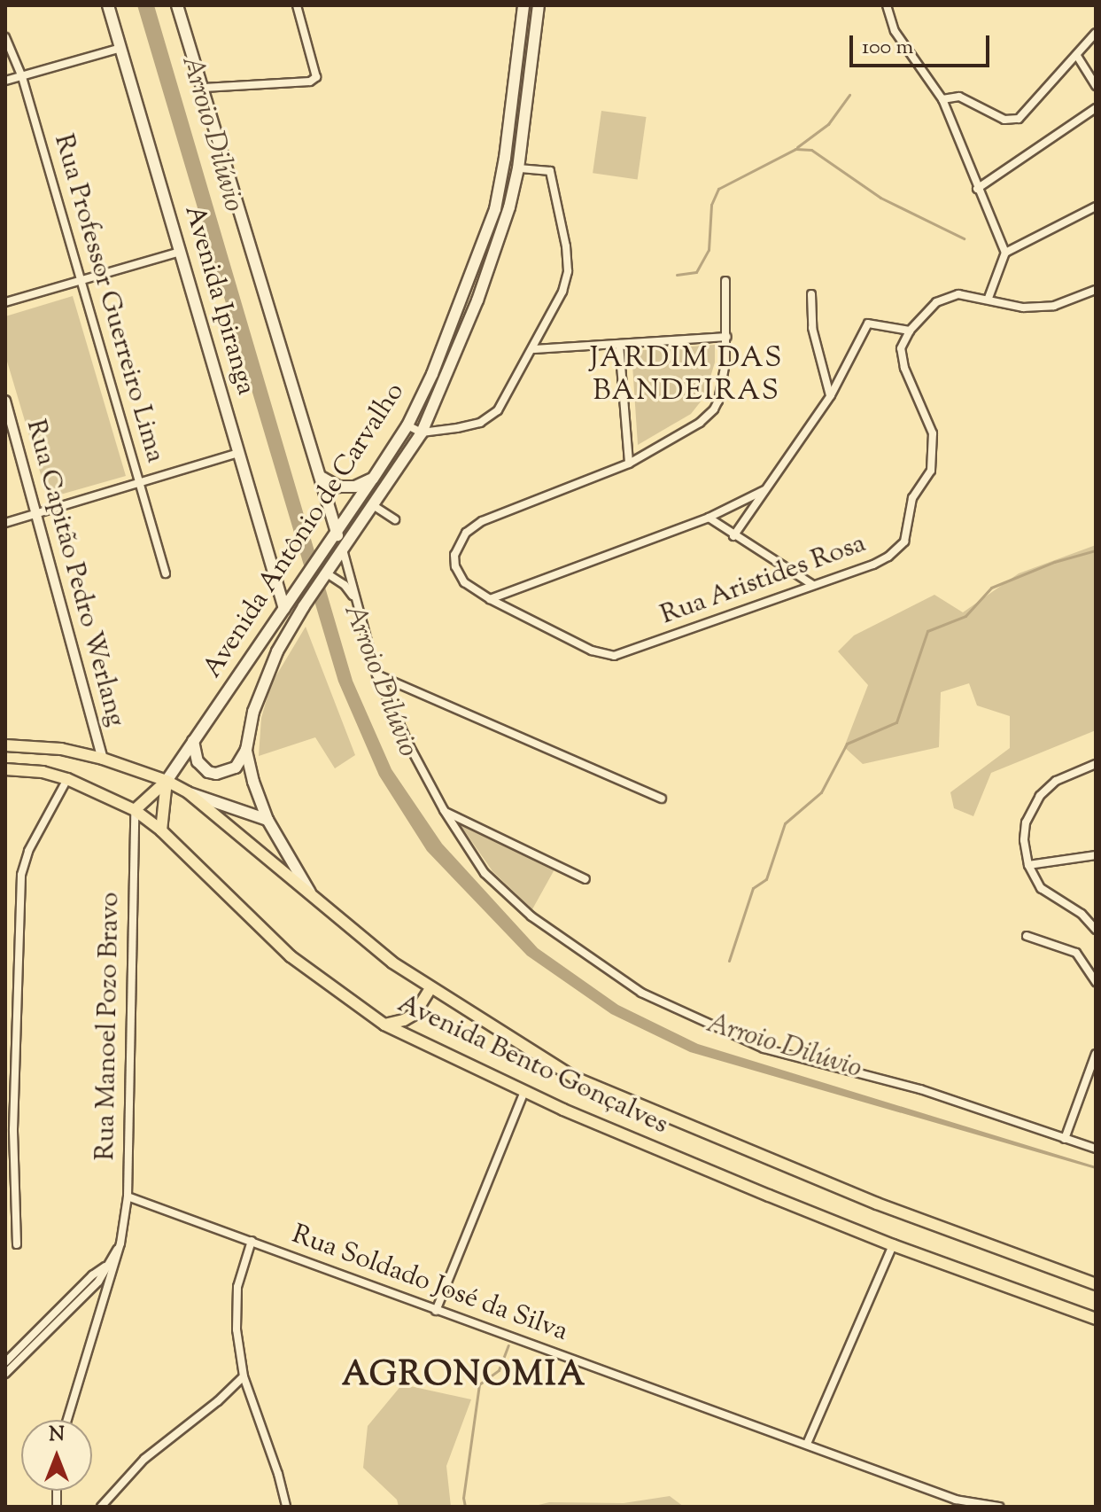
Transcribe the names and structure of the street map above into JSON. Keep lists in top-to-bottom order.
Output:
{
  "streets": {
    "main road": ["Avenida Ipiranga", "Avenida Antônio de Carvalho", "Avenida Bento Gonçalves"],
    "street": [
      "Rua Professor Guerreiro Lima",
      "Rua Capitão Pedro Werlang",
      "Rua Aristides Rosa",
      "Rua Manoel Pozo Bravo",
      "Rua Soldado José da Silva"
    ]
  },
  "crossings": [
    ["Avenida Ipiranga", "Avenida Antônio de Carvalho"],
    ["Avenida Antônio de Carvalho", "Avenida Bento Gonçalves"],
    ["Rua Capitão Pedro Werlang", "Avenida Bento Gonçalves"],
    ["Rua Manoel Pozo Bravo", "Avenida Bento Gonçalves"],
    ["Rua Manoel Pozo Bravo", "Rua Soldado José da Silva"]
  ],
  "districts": ["JARDIM DAS BANDEIRAS", "AGRONOMIA"],
  "water": ["Arroio Dilúvio"],
  "scale_bar": "100 m",
  "north": "top"
}
